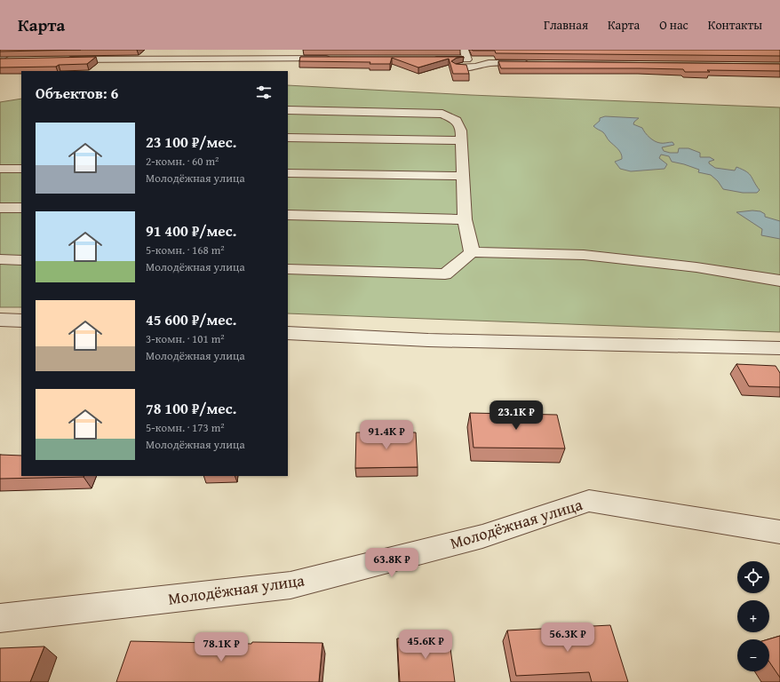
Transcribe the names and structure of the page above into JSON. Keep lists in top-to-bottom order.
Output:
{
  "streets": {
    "street": ["Молодёжная улица"]
  },
  "page": {
    "header": "Карта",
    "nav": [
      "Главная",
      "Карта",
      "О нас",
      "Контакты"
    ],
    "heading": "Объектов: 6",
    "list": [
      {
        "name": "23 100 ₽/мес.",
        "note": "2-комн. · 60 m² · Молодёжная улица"
      },
      {
        "name": "91 400 ₽/мес.",
        "note": "5-комн. · 168 m² · Молодёжная улица"
      },
      {
        "name": "45 600 ₽/мес.",
        "note": "3-комн. · 101 m² · Молодёжная улица"
      },
      {
        "name": "78 100 ₽/мес.",
        "note": "5-комн. · 173 m² · Молодёжная улица"
      }
    ],
    "price": [
      "23.1K ₽",
      "91.4K ₽",
      "63.8K ₽",
      "56.3K ₽",
      "45.6K ₽",
      "78.1K ₽"
    ],
    "map_buttons": ["+", "−"]
  }
}
